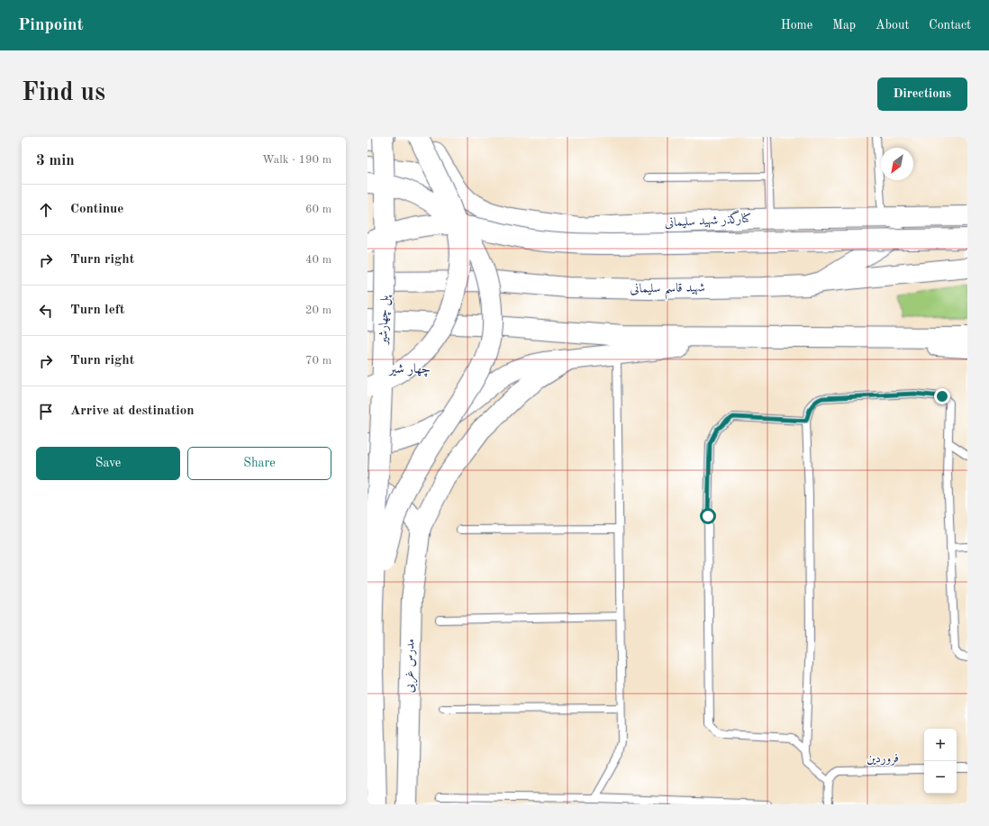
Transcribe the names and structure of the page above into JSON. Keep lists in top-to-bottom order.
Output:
{
  "streets": {
    "main road": [
      "کنارگذر شهید سلیمانی",
      "شهید قاسم سلیمانی",
      "پل چهارشیر",
      "مدرس غربی"
    ],
    "lane": ["فروردین"]
  },
  "districts": ["چهار شیر"],
  "north": "bottom left",
  "page": {
    "header": "Pinpoint",
    "nav": [
      "Home",
      "Map",
      "About",
      "Contact"
    ],
    "buttons": [
      "Directions",
      ["Save", "Share"]
    ],
    "title": "Find us",
    "heading": ["3 min", "Walk · 190 m"],
    "list": [
      ["Continue", "60 m"],
      ["Turn right", "40 m"],
      ["Turn left", "20 m"],
      ["Turn right", "70 m"],
      "Arrive at destination"
    ],
    "map_buttons": ["+", "−"]
  }
}
